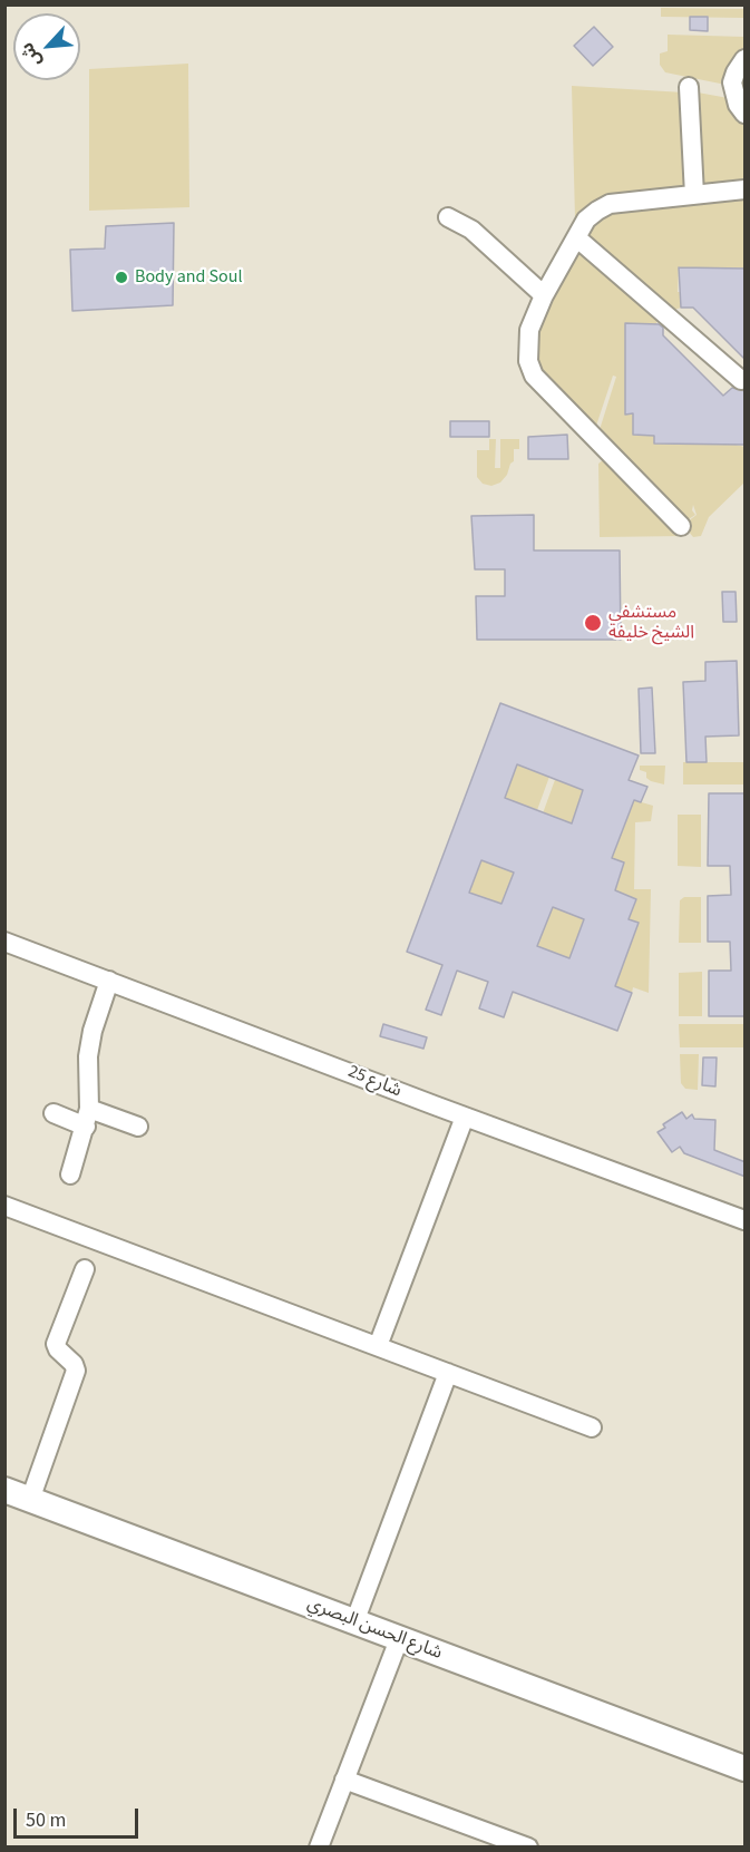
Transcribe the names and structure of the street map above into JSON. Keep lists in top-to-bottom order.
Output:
{
  "streets": {
    "street": ["شارع 25", "شارع الحسن البصري"]
  },
  "places": ["Body and Soul", "مستشفى الشيخ خليفة"],
  "scale_bar": "50 m",
  "north": "bottom left"
}
